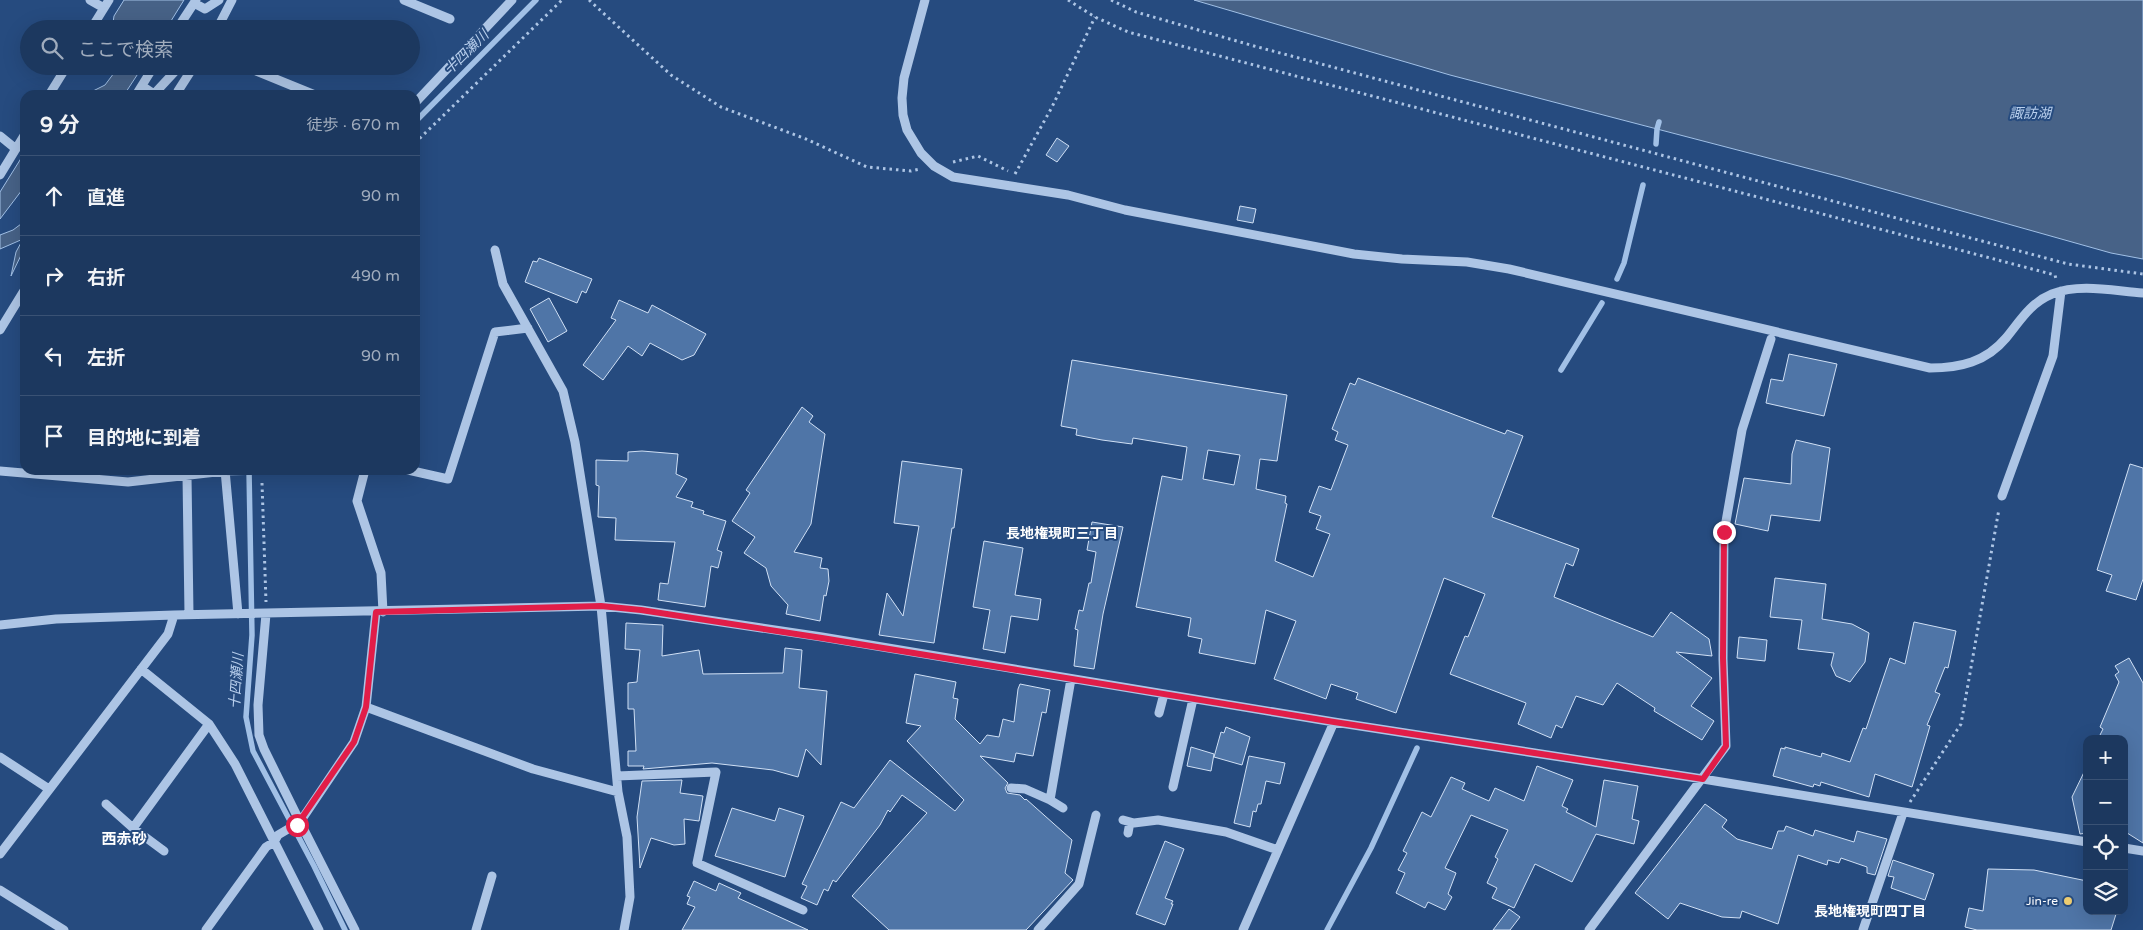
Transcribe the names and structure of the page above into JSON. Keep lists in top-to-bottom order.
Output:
{
  "districts": ["長地権現町三丁目", "西赤砂", "長地権現町四丁目"],
  "water": ["十四瀬川", "諏訪湖"],
  "places": ["Jin-re"],
  "page": {
    "search": "ここで検索",
    "heading": ["9 分", "徒歩 · 670 m"],
    "list": [
      ["直進", "90 m"],
      ["右折", "490 m"],
      ["左折", "90 m"],
      "目的地に到着"
    ],
    "map_buttons": ["+", "−"]
  }
}
